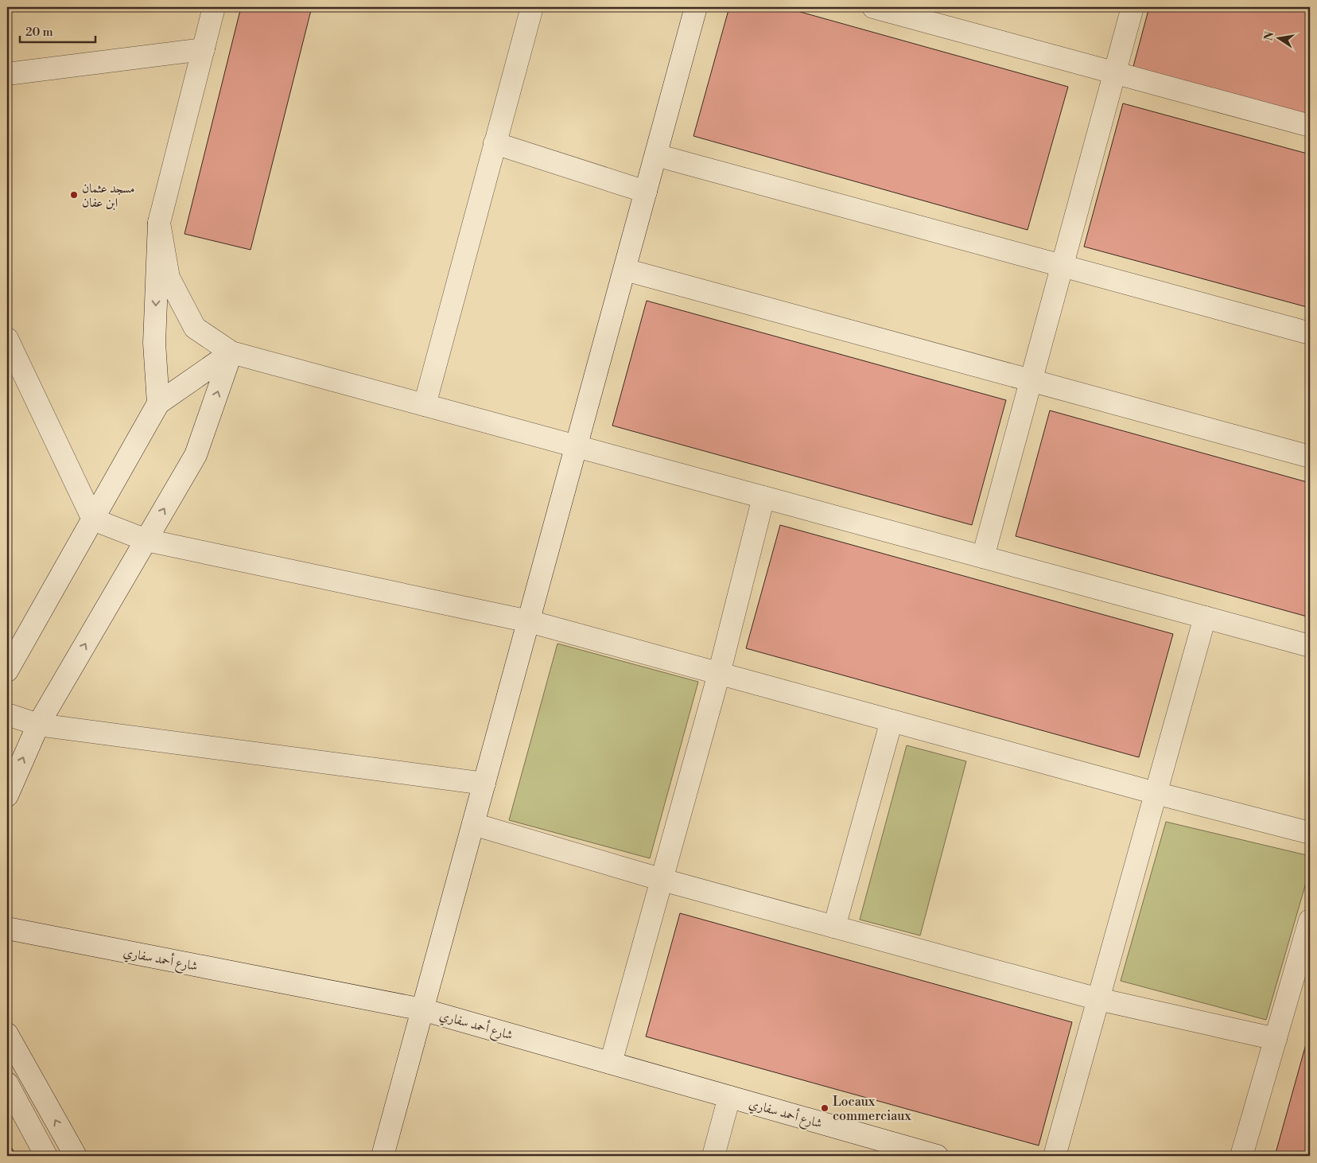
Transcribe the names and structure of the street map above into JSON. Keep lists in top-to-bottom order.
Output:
{
  "streets": {
    "street": ["شارع أحمد سفاري"]
  },
  "places": ["مسجد عثمان ابن عفان", "Locaux commerciaux"],
  "scale_bar": "20 m",
  "north": "left"
}
